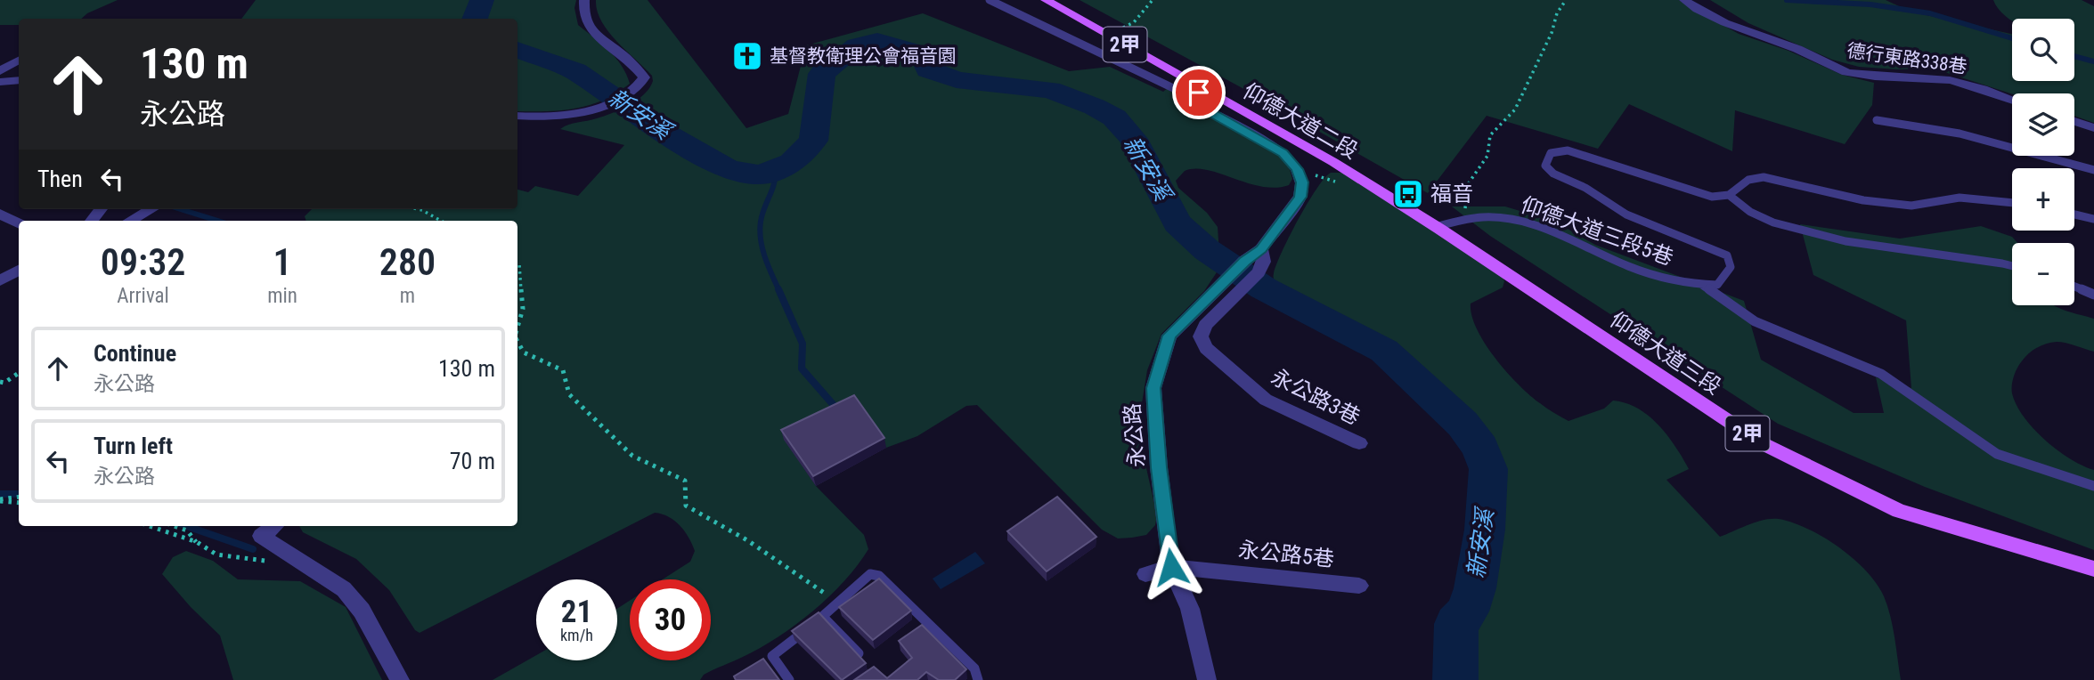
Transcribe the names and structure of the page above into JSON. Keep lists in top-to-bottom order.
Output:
{
  "streets": {
    "main road": ["2甲", "仰德大道二段", "仰德大道三段"],
    "street": [
      "德行東路338巷",
      "永公路3巷",
      "永公路",
      "永公路5巷"
    ],
    "lane": ["仰德大道三段5巷"]
  },
  "crossings": [
    ["仰德大道二段", "仰德大道三段5巷"],
    ["仰德大道二段", "仰德大道三段"],
    ["仰德大道三段5巷", "仰德大道三段"],
    ["永公路3巷", "永公路"],
    ["永公路", "永公路5巷"]
  ],
  "water": ["新安溪"],
  "places": {
    "church": ["基督教衛理公會福音園"],
    "bus stop": ["福音"]
  },
  "page": {
    "map_buttons": ["+", "−"],
    "turn": ["130 m", "永公路"],
    "then": "Then",
    "eta": [
      "09:32",
      "Arrival",
      "1",
      "min",
      "280",
      "m"
    ],
    "list": [
      {
        "name": "Continue",
        "note": "永公路",
        "value": "130 m"
      },
      {
        "name": "Turn left",
        "note": "永公路",
        "value": "70 m"
      }
    ],
    "speed": "21 km/h",
    "limit": "30"
  }
}
